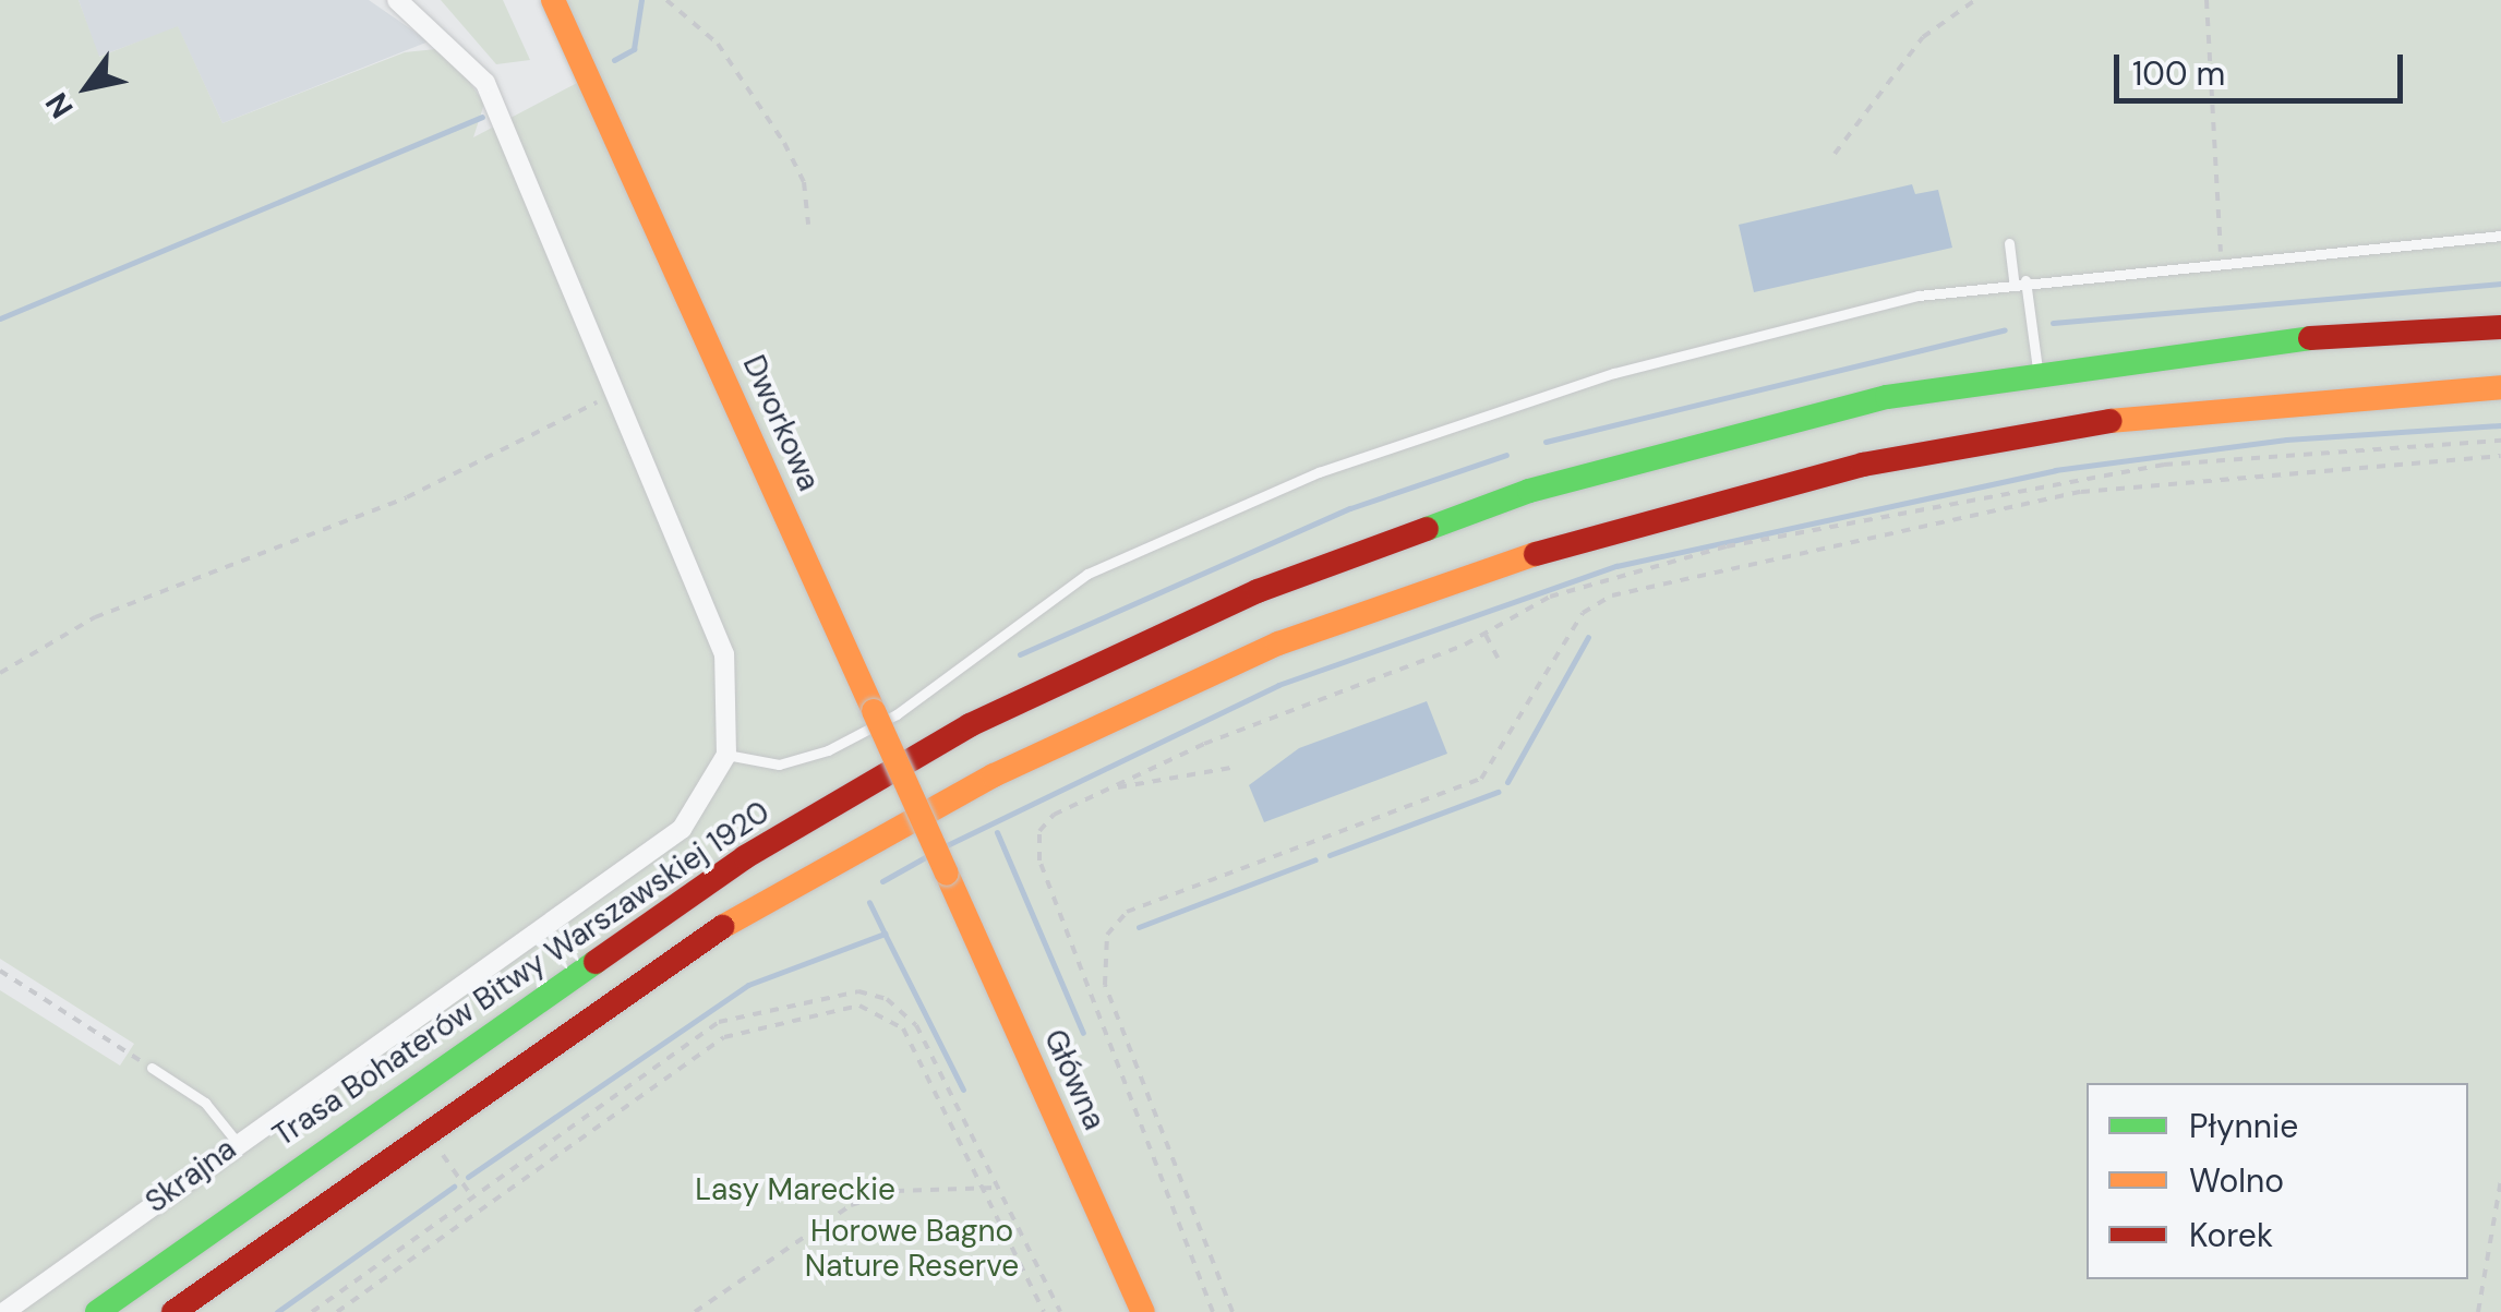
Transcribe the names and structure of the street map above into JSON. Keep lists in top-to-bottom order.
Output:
{
  "streets": {
    "main road": ["Dworkowa", "Trasa Bohaterów Bitwy Warszawskiej 1920", "Główna"],
    "street": ["Skrajna"]
  },
  "crossings": [
    ["Dworkowa", "Główna"]
  ],
  "parks": ["Lasy Mareckie", "Horowe Bagno Nature Reserve"],
  "legend": ["Płynnie", "Wolno", "Korek"],
  "scale_bar": "100 m",
  "north": "bottom left"
}
